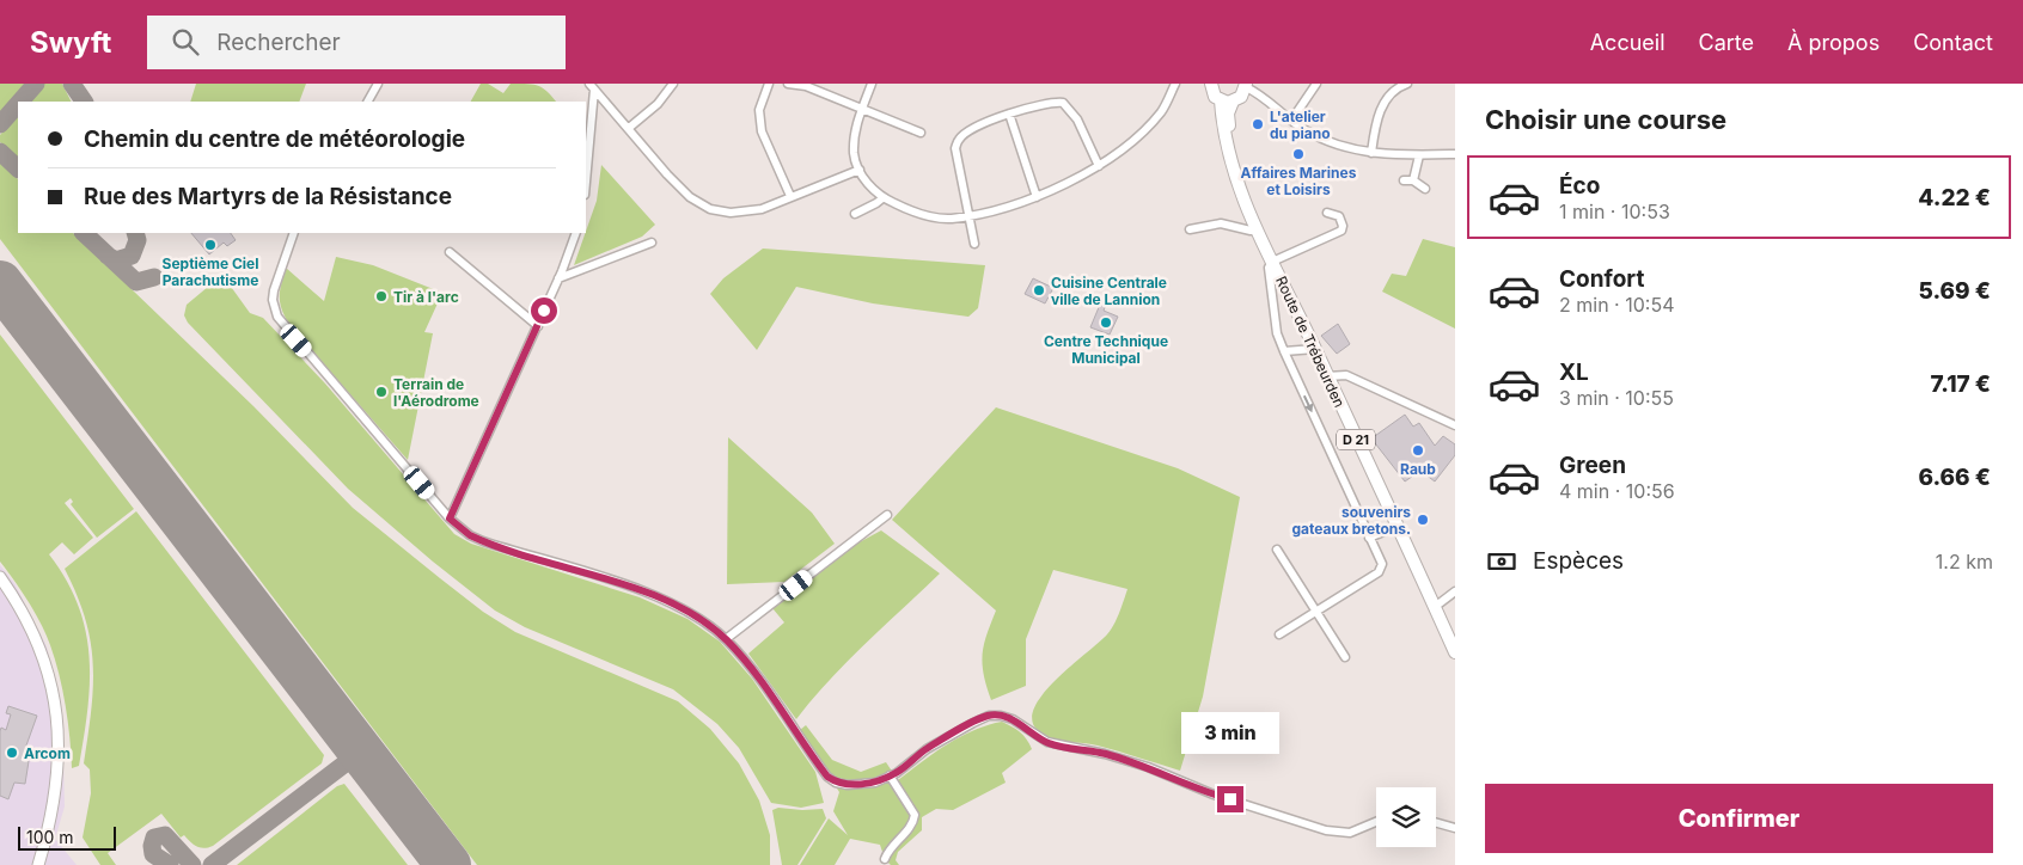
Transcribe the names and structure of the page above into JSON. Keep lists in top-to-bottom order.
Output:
{
  "streets": {
    "main road": ["Route de Trébeurden", "D 21"]
  },
  "places": [
    "L'atelier du piano",
    "Affaires Marines et Loisirs",
    "Septième Ciel Parachutisme",
    "Cuisine Centrale ville de Lannion",
    "Tir à l'arc",
    "Centre Technique Municipal",
    "Terrain de l'Aérodrome",
    "Raub",
    "souvenirs gateaux bretons.",
    "Arcom"
  ],
  "scale_bar": "100 m",
  "page": {
    "header": "Swyft",
    "search": "Rechercher",
    "nav": [
      "Accueil",
      "Carte",
      "À propos",
      "Contact"
    ],
    "heading": "Choisir une course",
    "banner": ["Chemin du centre de météorologie", "Rue des Martyrs de la Résistance"],
    "list": [
      {
        "name": "Éco",
        "note": "1 min · 10:53",
        "value": "4.22 €"
      },
      {
        "name": "Confort",
        "note": "2 min · 10:54",
        "value": "5.69 €"
      },
      {
        "name": "XL",
        "note": "3 min · 10:55",
        "value": "7.17 €"
      },
      {
        "name": "Green",
        "note": "4 min · 10:56",
        "value": "6.66 €"
      }
    ],
    "pay": ["Espèces", "1.2 km"],
    "bubble": "3 min",
    "buttons": "Confirmer",
    "scale": "100 m"
  }
}
